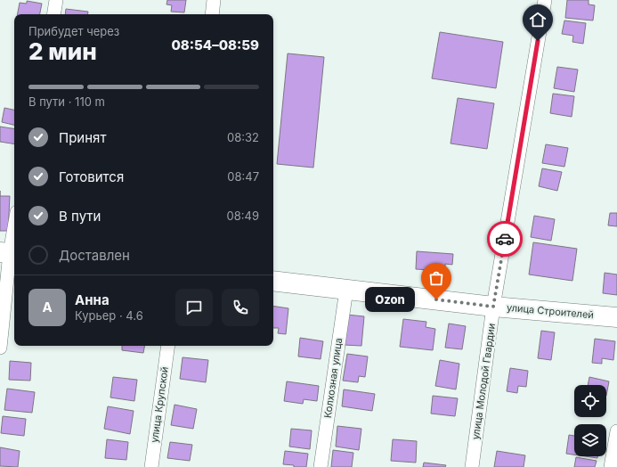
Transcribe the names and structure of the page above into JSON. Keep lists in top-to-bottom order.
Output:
{
  "streets": {
    "street": [
      "улица Строителей",
      "Колхозная улица",
      "улица Молодой Гвардии",
      "улица Крупской"
    ]
  },
  "crossings": [
    ["улица Строителей", "Колхозная улица"],
    ["улица Строителей", "улица Молодой Гвардии"]
  ],
  "places": ["Ozon"],
  "page": {
    "heading": ["2 мин", "Прибудет через", "08:54–08:59"],
    "panel": ["Анна", "Курьер · 4.6"],
    "bar": "В пути · 110 m",
    "list": [
      ["Принят", "08:32"],
      ["Готовится", "08:47"],
      ["В пути", "08:49"],
      "Доставлен"
    ],
    "bubble": "Ozon",
    "round": "А"
  }
}
